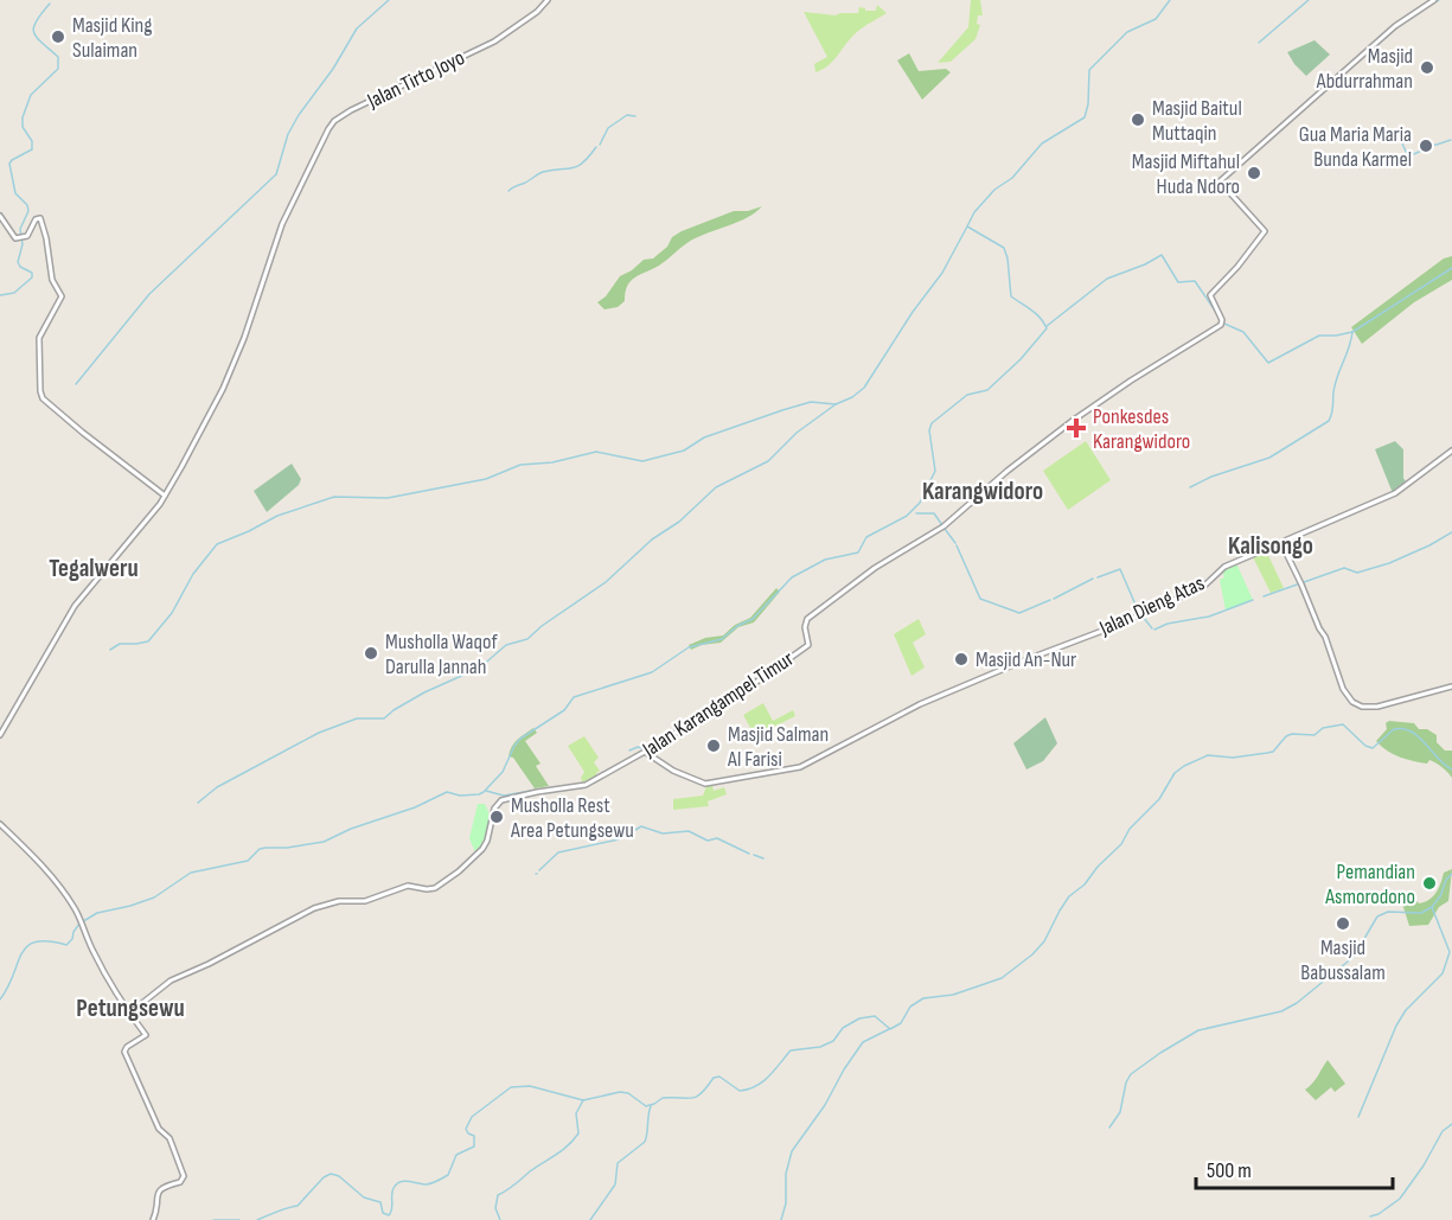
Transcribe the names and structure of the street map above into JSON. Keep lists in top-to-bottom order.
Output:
{
  "streets": {
    "street": ["Jalan Tirto Joyo", "Jalan Dieng Atas", "Jalan Karangampel Timur"]
  },
  "crossings": [
    ["Jalan Dieng Atas", "Jalan Karangampel Timur"]
  ],
  "districts": [
    "Karangwidoro",
    "Kalisongo",
    "Tegalweru",
    "Petungsewu"
  ],
  "places": {
    "other": [
      "Masjid King Sulaiman",
      "Masjid Abdurrahman",
      "Masjid Baitul Muttaqin",
      "Gua Maria Maria Bunda Karmel",
      "Masjid Miftahul Huda Ndoro",
      "Musholla Waqof Darulla Jannah",
      "Masjid An-Nur",
      "Masjid Salman Al Farisi",
      "Musholla Rest Area Petungsewu",
      "Pemandian Asmorodono",
      "Masjid Babussalam"
    ],
    "health": ["Ponkesdes Karangwidoro"]
  },
  "scale_bar": "500 m"
}
